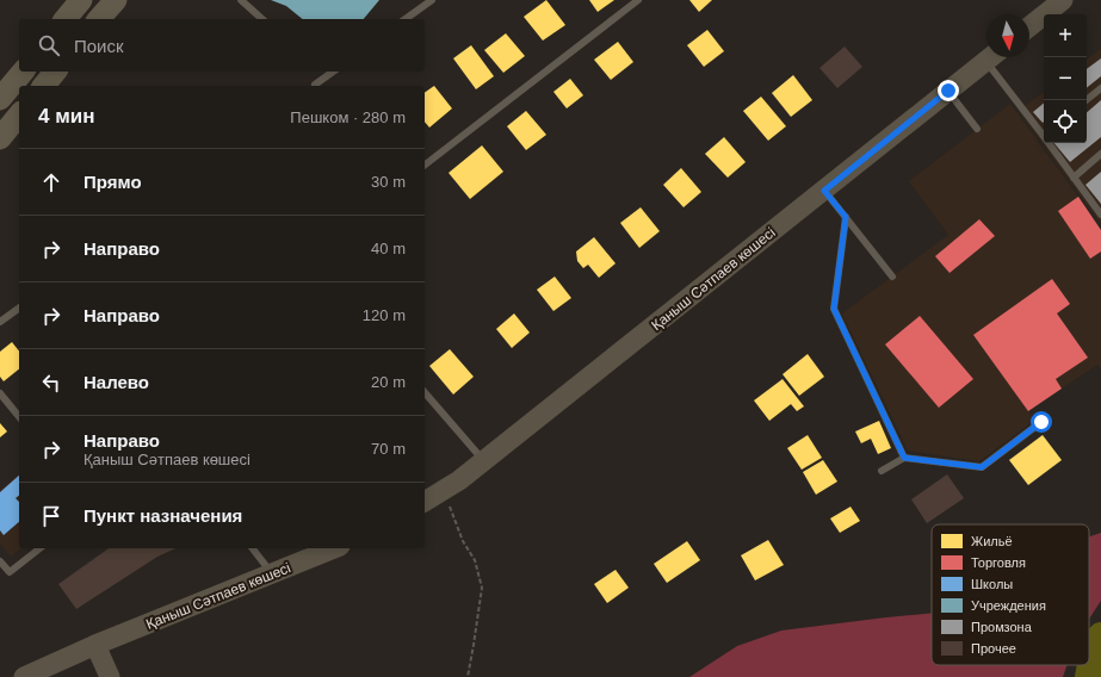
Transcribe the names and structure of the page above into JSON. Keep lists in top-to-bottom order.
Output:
{
  "streets": {
    "street": ["Қаныш Сәтпаев көшесі"]
  },
  "legend": [
    "Жильё",
    "Торговля",
    "Школы",
    "Учреждения",
    "Промзона",
    "Прочее"
  ],
  "north": "bottom",
  "page": {
    "map_buttons": ["+", "−"],
    "search": "Поиск",
    "heading": ["4 мин", "Пешком · 280 m"],
    "list": [
      ["Прямо", "30 m"],
      ["Направо", "40 m"],
      ["Направо", "120 m"],
      ["Налево", "20 m"],
      ["Направо", "Қаныш Сәтпаев көшесі", "70 m"],
      "Пункт назначения"
    ]
  }
}
